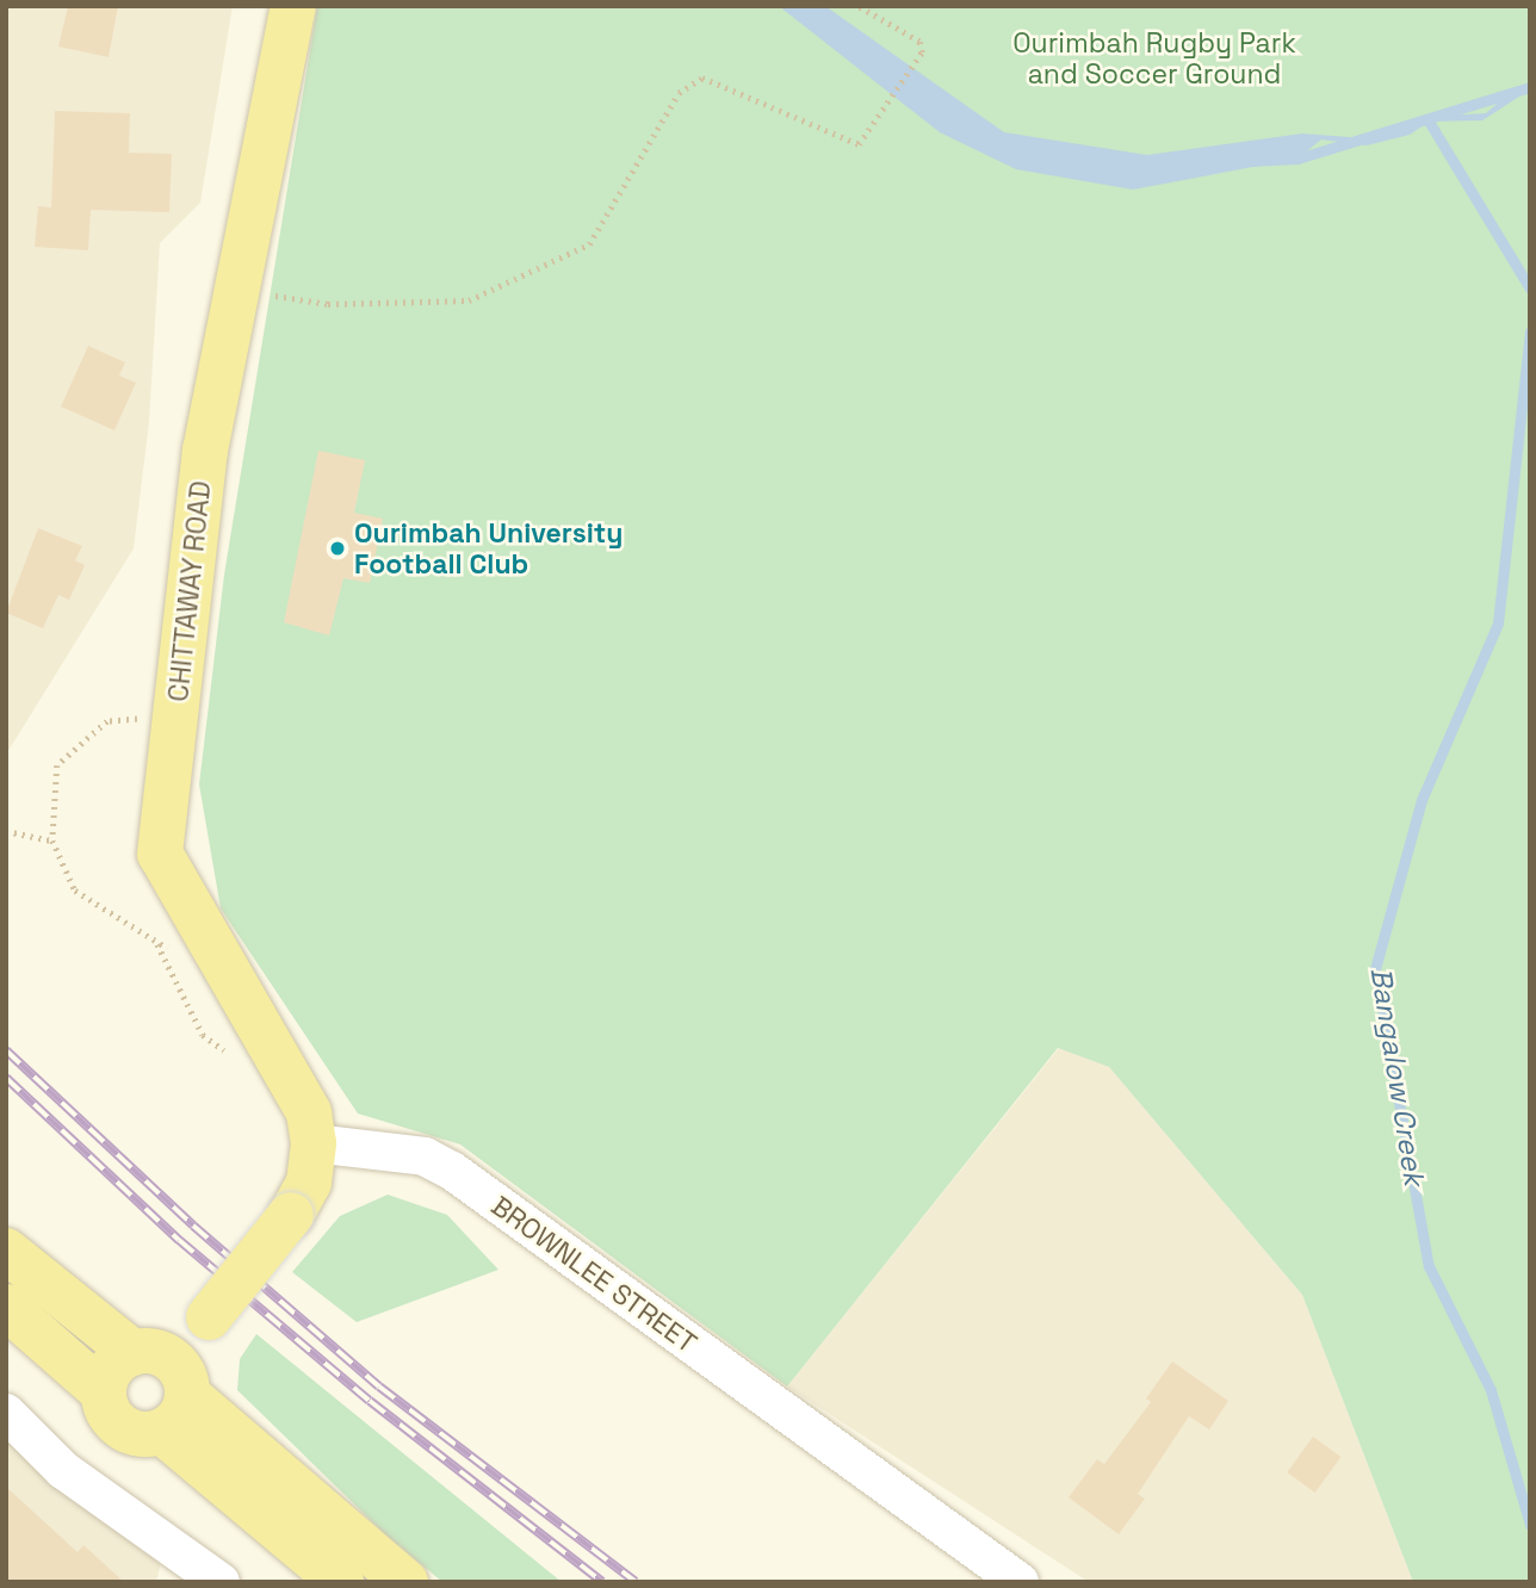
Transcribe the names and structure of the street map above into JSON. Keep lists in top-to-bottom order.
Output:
{
  "streets": {
    "main road": ["CHITTAWAY ROAD"],
    "street": ["BROWNLEE STREET"]
  },
  "crossings": [
    ["CHITTAWAY ROAD", "BROWNLEE STREET"]
  ],
  "water": ["Bangalow Creek"],
  "parks": ["Ourimbah Rugby Park and Soccer Ground"],
  "places": ["Ourimbah University Football Club"]
}
